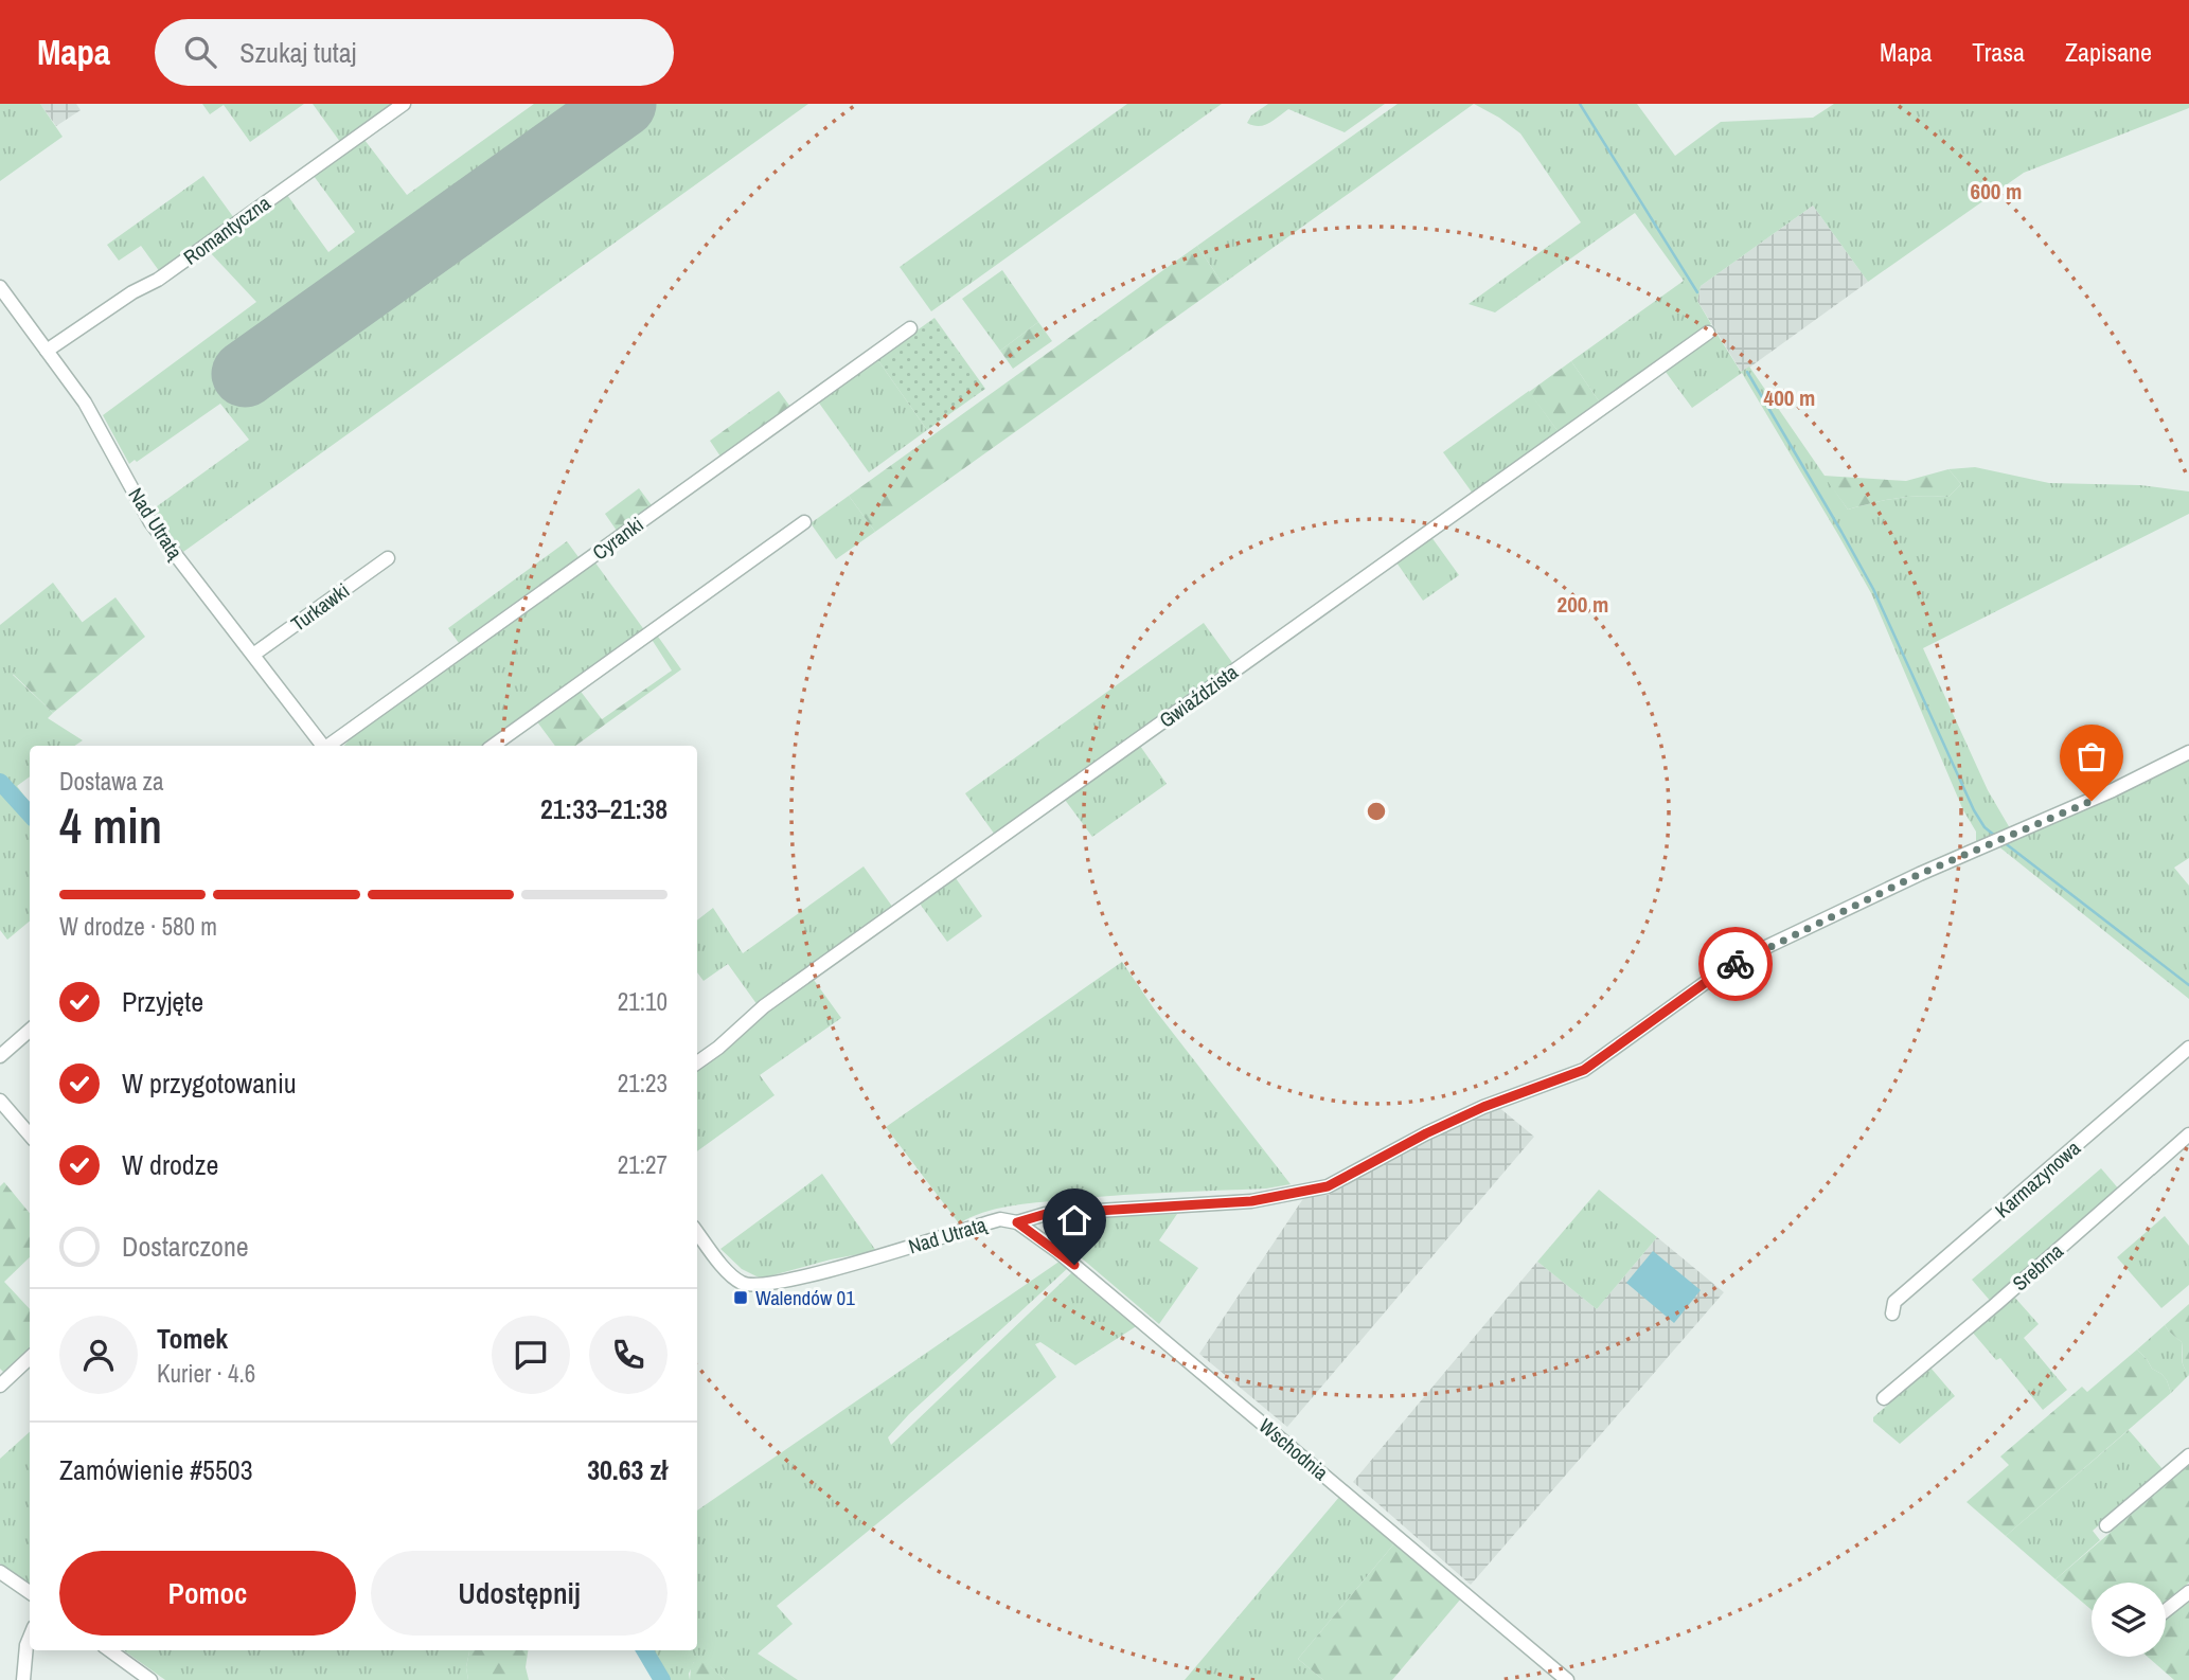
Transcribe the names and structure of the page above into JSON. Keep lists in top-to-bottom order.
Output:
{
  "streets": {
    "street": [
      "Romantyczna",
      "Nad Utratą",
      "Cyranki",
      "Turkawki",
      "Gwiaździsta",
      "Karmazynowa",
      "Srebrna",
      "Wschodnia"
    ]
  },
  "crossings": [
    ["Romantyczna", "Nad Utratą"],
    ["Nad Utratą", "Turkawki"],
    ["Nad Utratą", "Wschodnia"]
  ],
  "places": {
    "transit": ["Walendów 01"]
  },
  "page": {
    "header": "Mapa",
    "search": "Szukaj tutaj",
    "nav": ["Mapa", "Trasa", "Zapisane"],
    "heading": ["4 min", "Dostawa za", "21:33–21:38"],
    "panel": [
      "Tomek",
      "Kurier · 4.6",
      "Zamówienie #5503",
      "30.63 zł"
    ],
    "bar": "W drodze · 580 m",
    "list": [
      ["Przyjęte", "21:10"],
      ["W przygotowaniu", "21:23"],
      ["W drodze", "21:27"],
      "Dostarczone"
    ],
    "buttons": ["Pomoc", "Udostępnij"]
  },
  "rings": ["600 m", "400 m", "200 m"]
}
